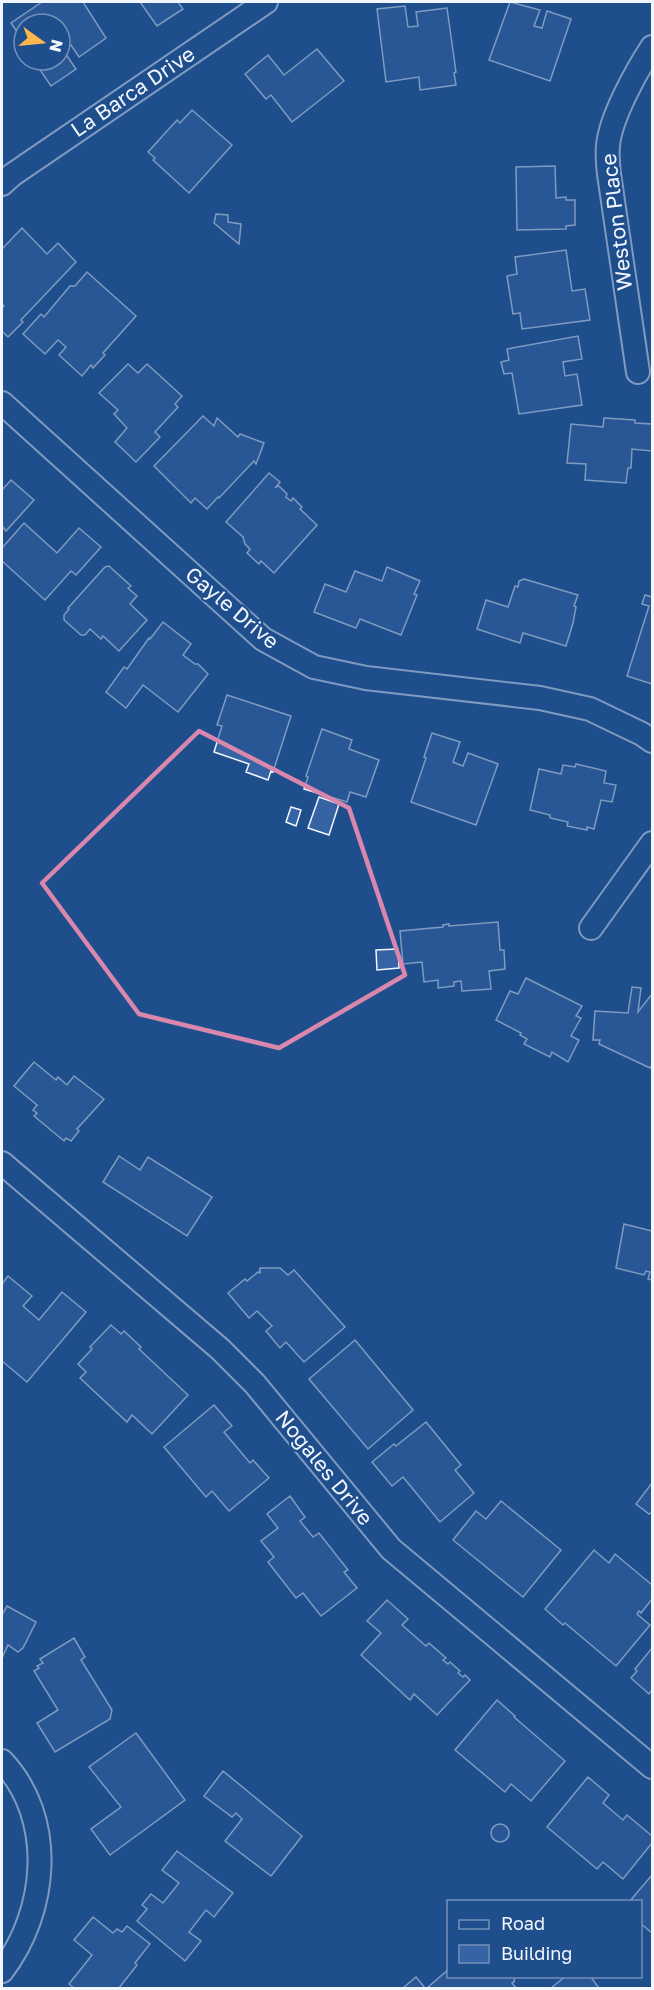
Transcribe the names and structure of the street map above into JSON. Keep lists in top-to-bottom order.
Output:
{
  "streets": {
    "street": [
      "La Barca Drive",
      "Weston Place",
      "Gayle Drive",
      "Nogales Drive"
    ]
  },
  "legend": ["Road", "Building"],
  "north": "right"
}
